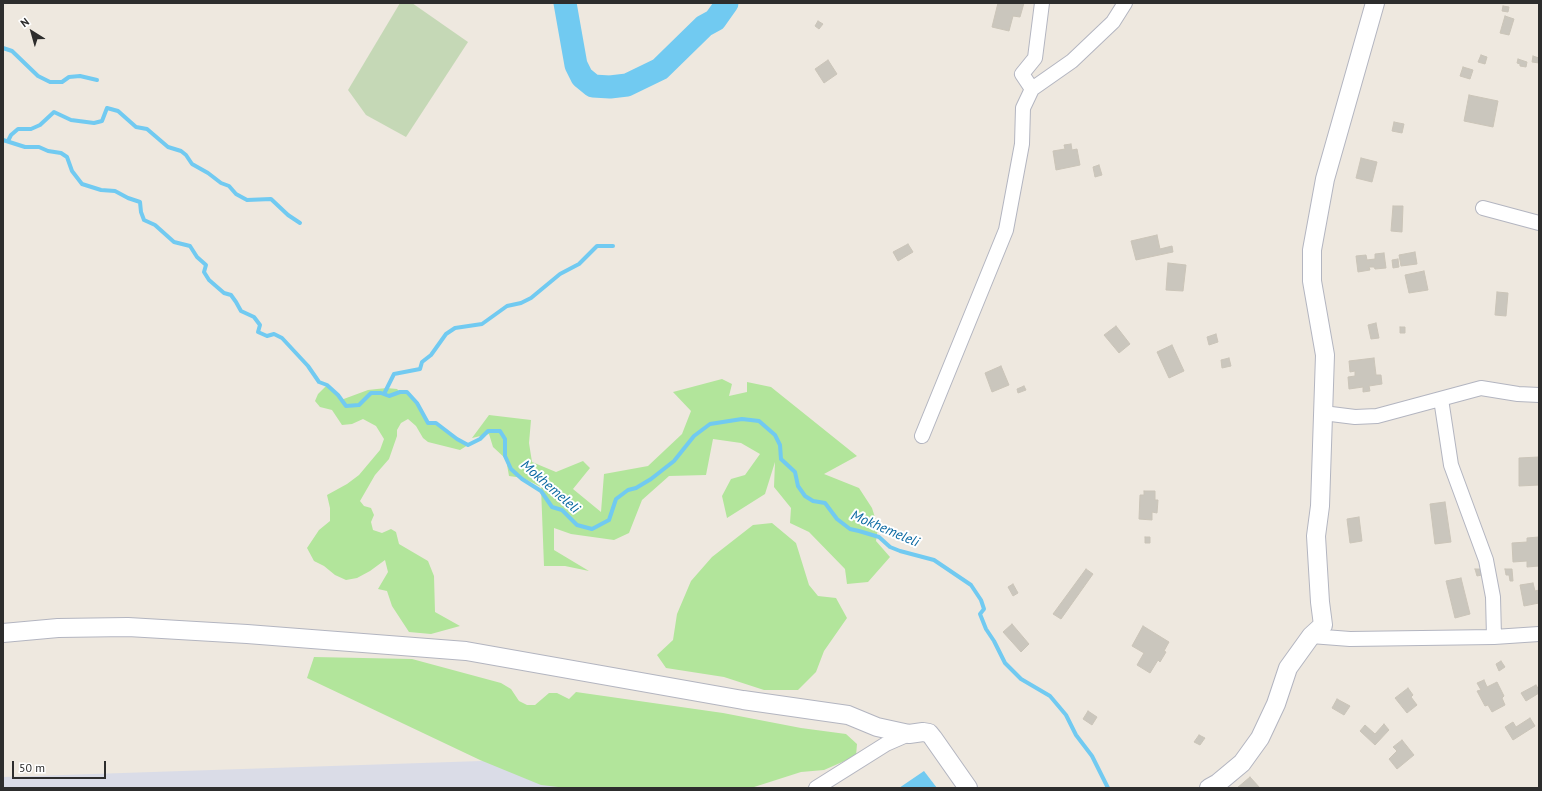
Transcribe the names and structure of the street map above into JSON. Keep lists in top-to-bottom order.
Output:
{
  "water": ["Mokhemeleli"],
  "scale_bar": "50 m",
  "north": "top left"
}
